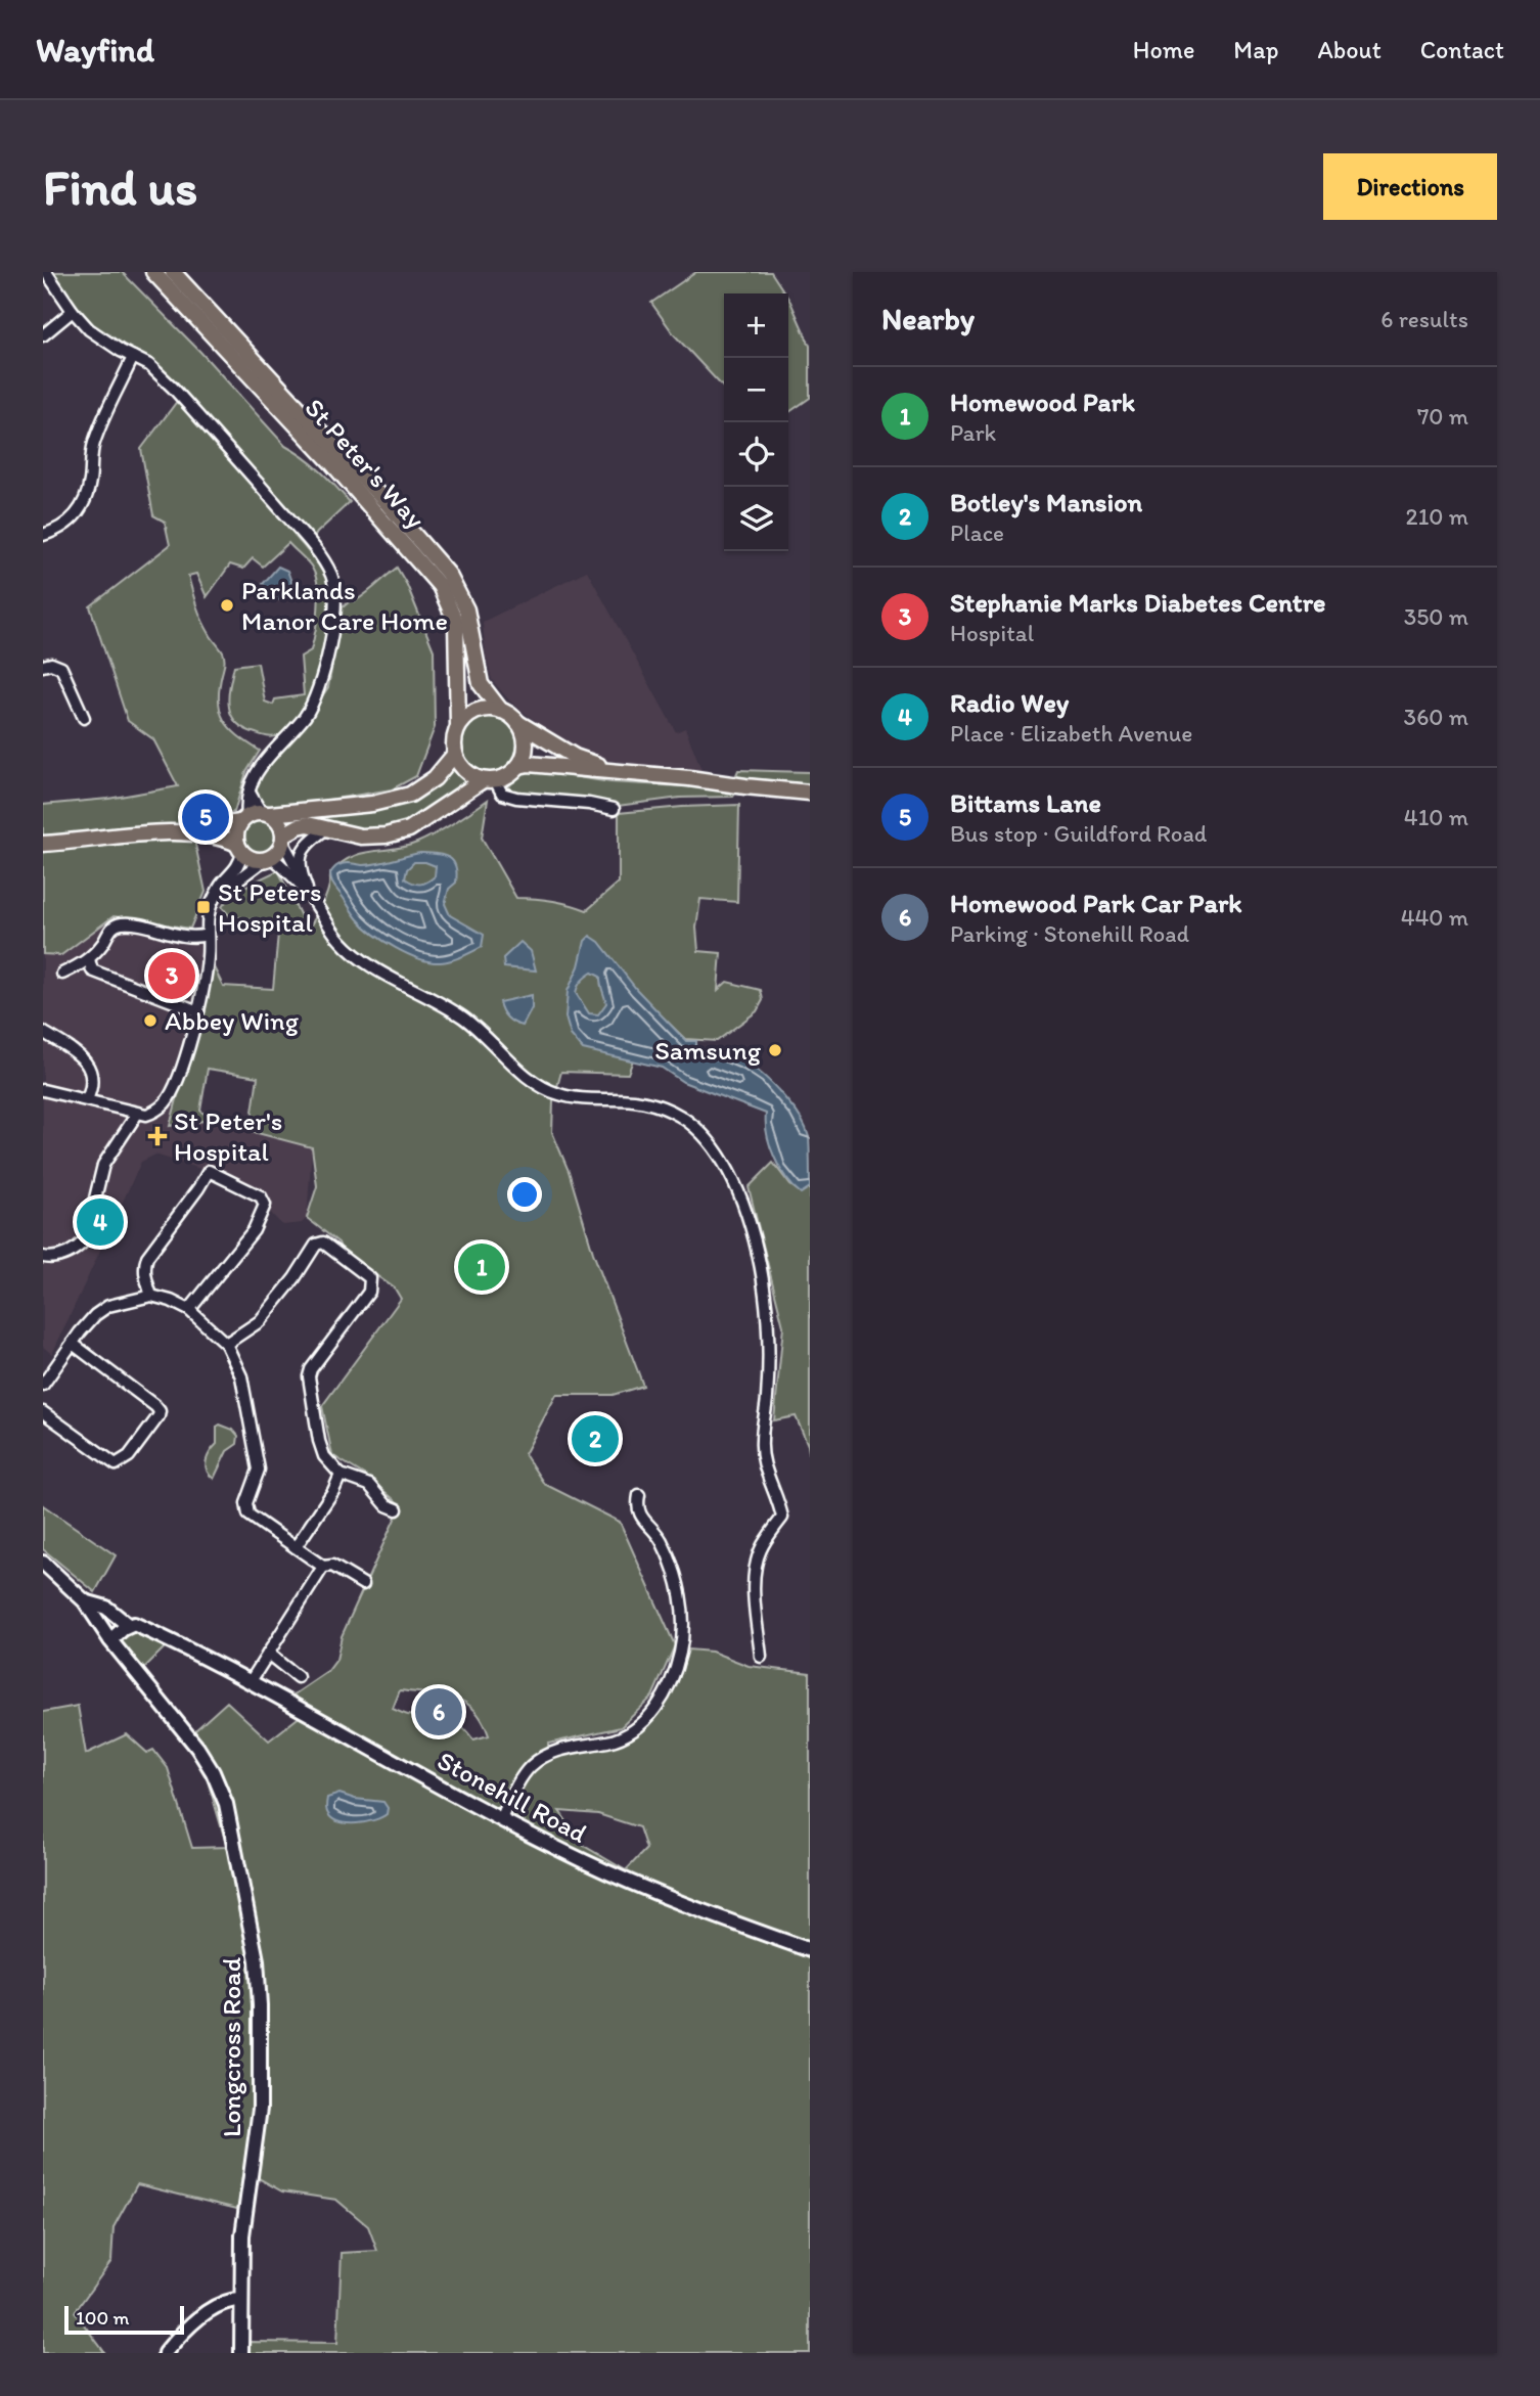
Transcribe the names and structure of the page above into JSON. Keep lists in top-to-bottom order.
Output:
{
  "streets": {
    "main road": ["St Peter's Way"],
    "street": ["Stonehill Road", "Longcross Road"]
  },
  "crossings": [
    ["Stonehill Road", "Longcross Road"]
  ],
  "places": {
    "other": ["Parklands Manor Care Home", "Abbey Wing", "Samsung"],
    "transit": ["St Peters Hospital"],
    "health": ["St Peter's Hospital"]
  },
  "scale_bar": "100 m",
  "page": {
    "header": "Wayfind",
    "nav": [
      "Home",
      "Map",
      "About",
      "Contact"
    ],
    "buttons": "Directions",
    "title": "Find us",
    "heading": ["Nearby", "6 results"],
    "map_buttons": ["+", "−"],
    "list": [
      {
        "mark": "1",
        "name": "Homewood Park",
        "note": "Park",
        "value": "70 m"
      },
      {
        "mark": "2",
        "name": "Botley's Mansion",
        "note": "Place",
        "value": "210 m"
      },
      {
        "mark": "3",
        "name": "Stephanie Marks Diabetes Centre",
        "note": "Hospital",
        "value": "350 m"
      },
      {
        "mark": "4",
        "name": "Radio Wey",
        "note": "Place · Elizabeth Avenue",
        "value": "360 m"
      },
      {
        "mark": "5",
        "name": "Bittams Lane",
        "note": "Bus stop · Guildford Road",
        "value": "410 m"
      },
      {
        "mark": "6",
        "name": "Homewood Park Car Park",
        "note": "Parking · Stonehill Road",
        "value": "440 m"
      }
    ],
    "pins": [
      "5",
      "3",
      "4",
      "1",
      "2",
      "6"
    ],
    "scale": "100 m"
  }
}
